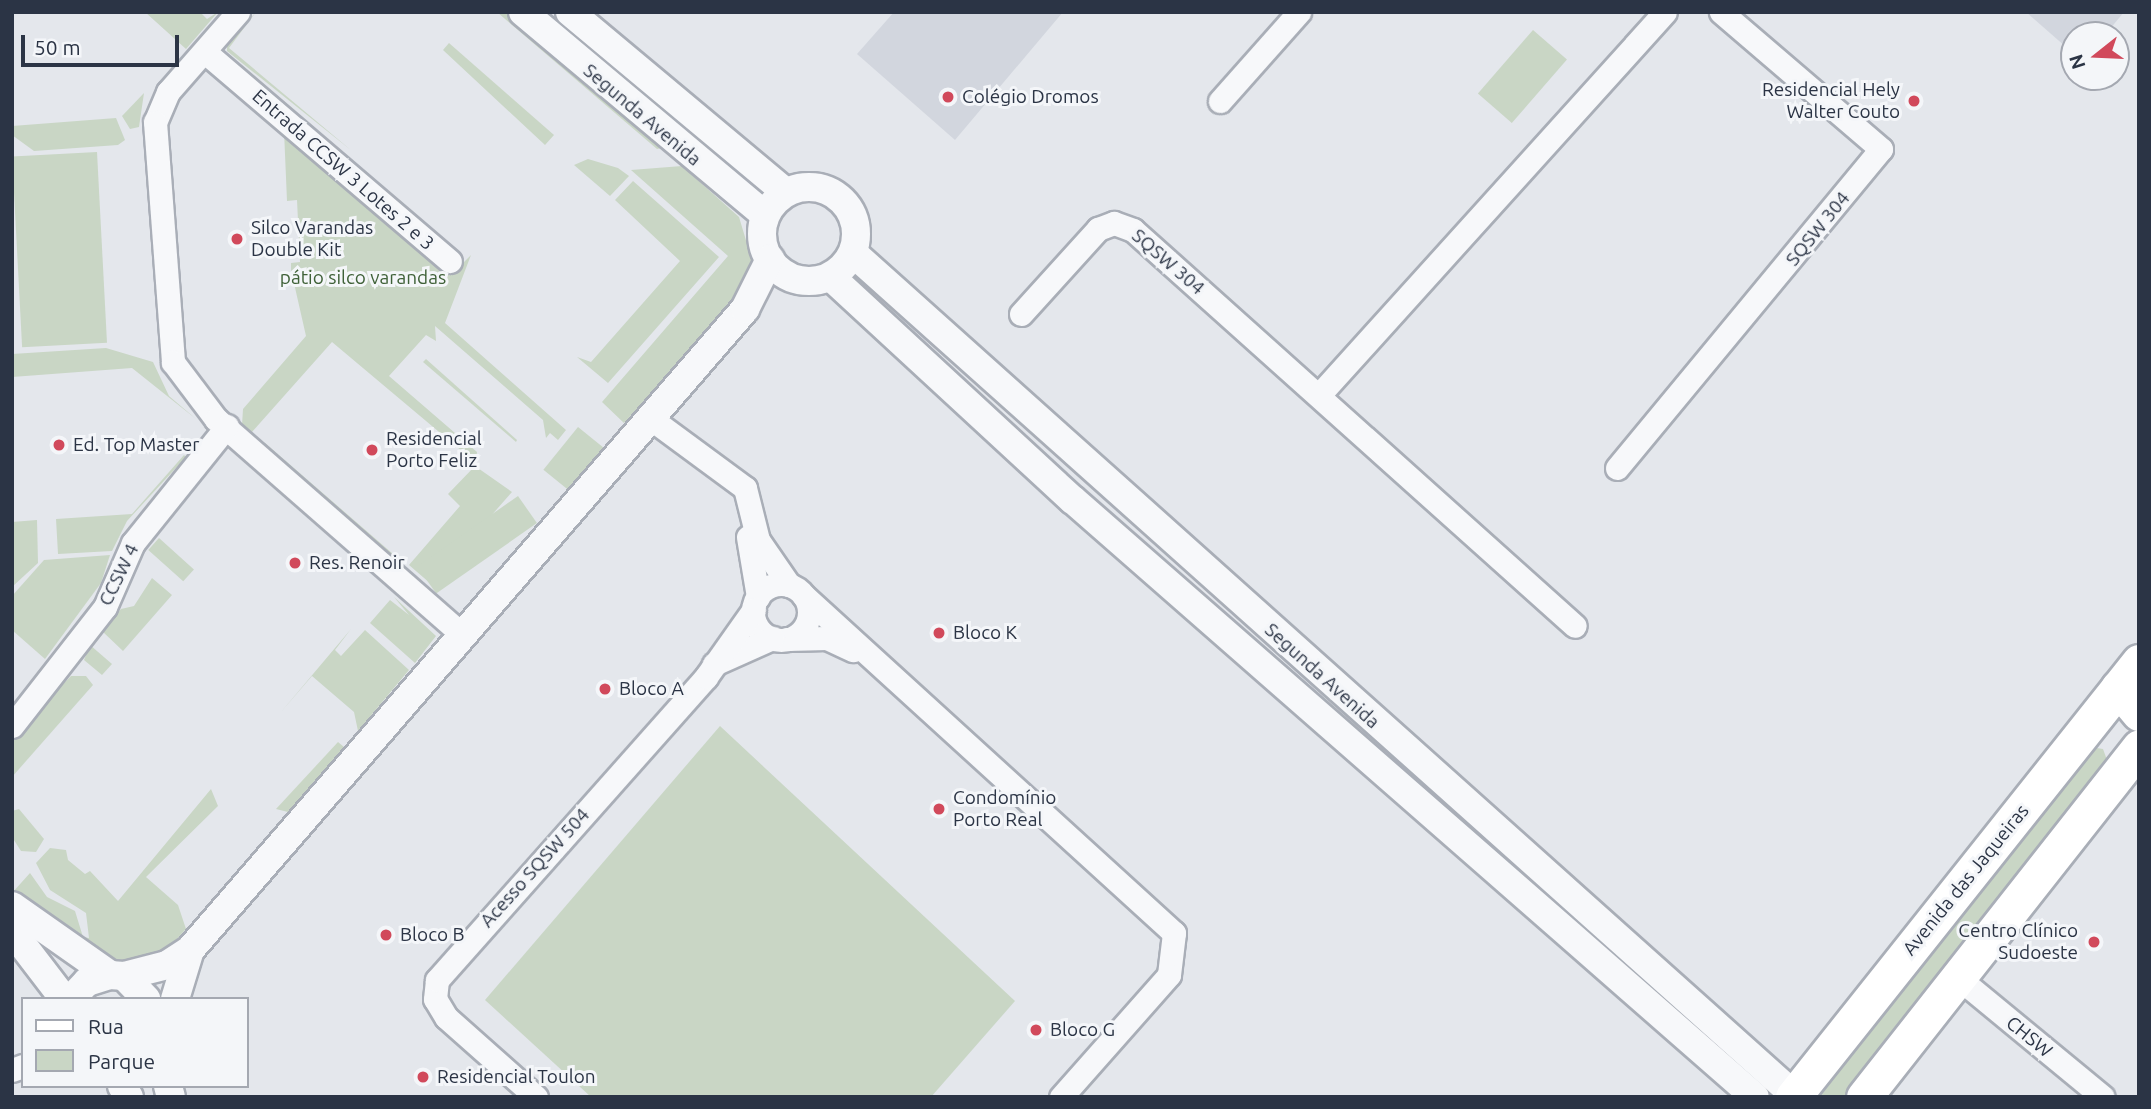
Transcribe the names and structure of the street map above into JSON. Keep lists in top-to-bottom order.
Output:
{
  "streets": {
    "main road": ["Avenida das Jaqueiras"],
    "street": [
      "Segunda Avenida",
      "Entrada CCSW 3 Lotes 2 e 3",
      "SQSW 304",
      "CCSW 4",
      "Acesso SQSW 504",
      "CHSW"
    ]
  },
  "crossings": [
    ["Segunda Avenida", "Avenida das Jaqueiras"]
  ],
  "parks": ["pátio silco varandas"],
  "places": [
    "Colégio Dromos",
    "Residencial Hely Walter Couto",
    "Silco Varandas Double Kit",
    "Ed. Top Master",
    "Residencial Porto Feliz",
    "Res. Renoir",
    "Bloco K",
    "Bloco A",
    "Condomínio Porto Real",
    "Bloco B",
    "Centro Clínico Sudoeste",
    "Bloco G",
    "Residencial Toulon"
  ],
  "legend": ["Rua", "Parque"],
  "scale_bar": "50 m",
  "north": "left"
}
